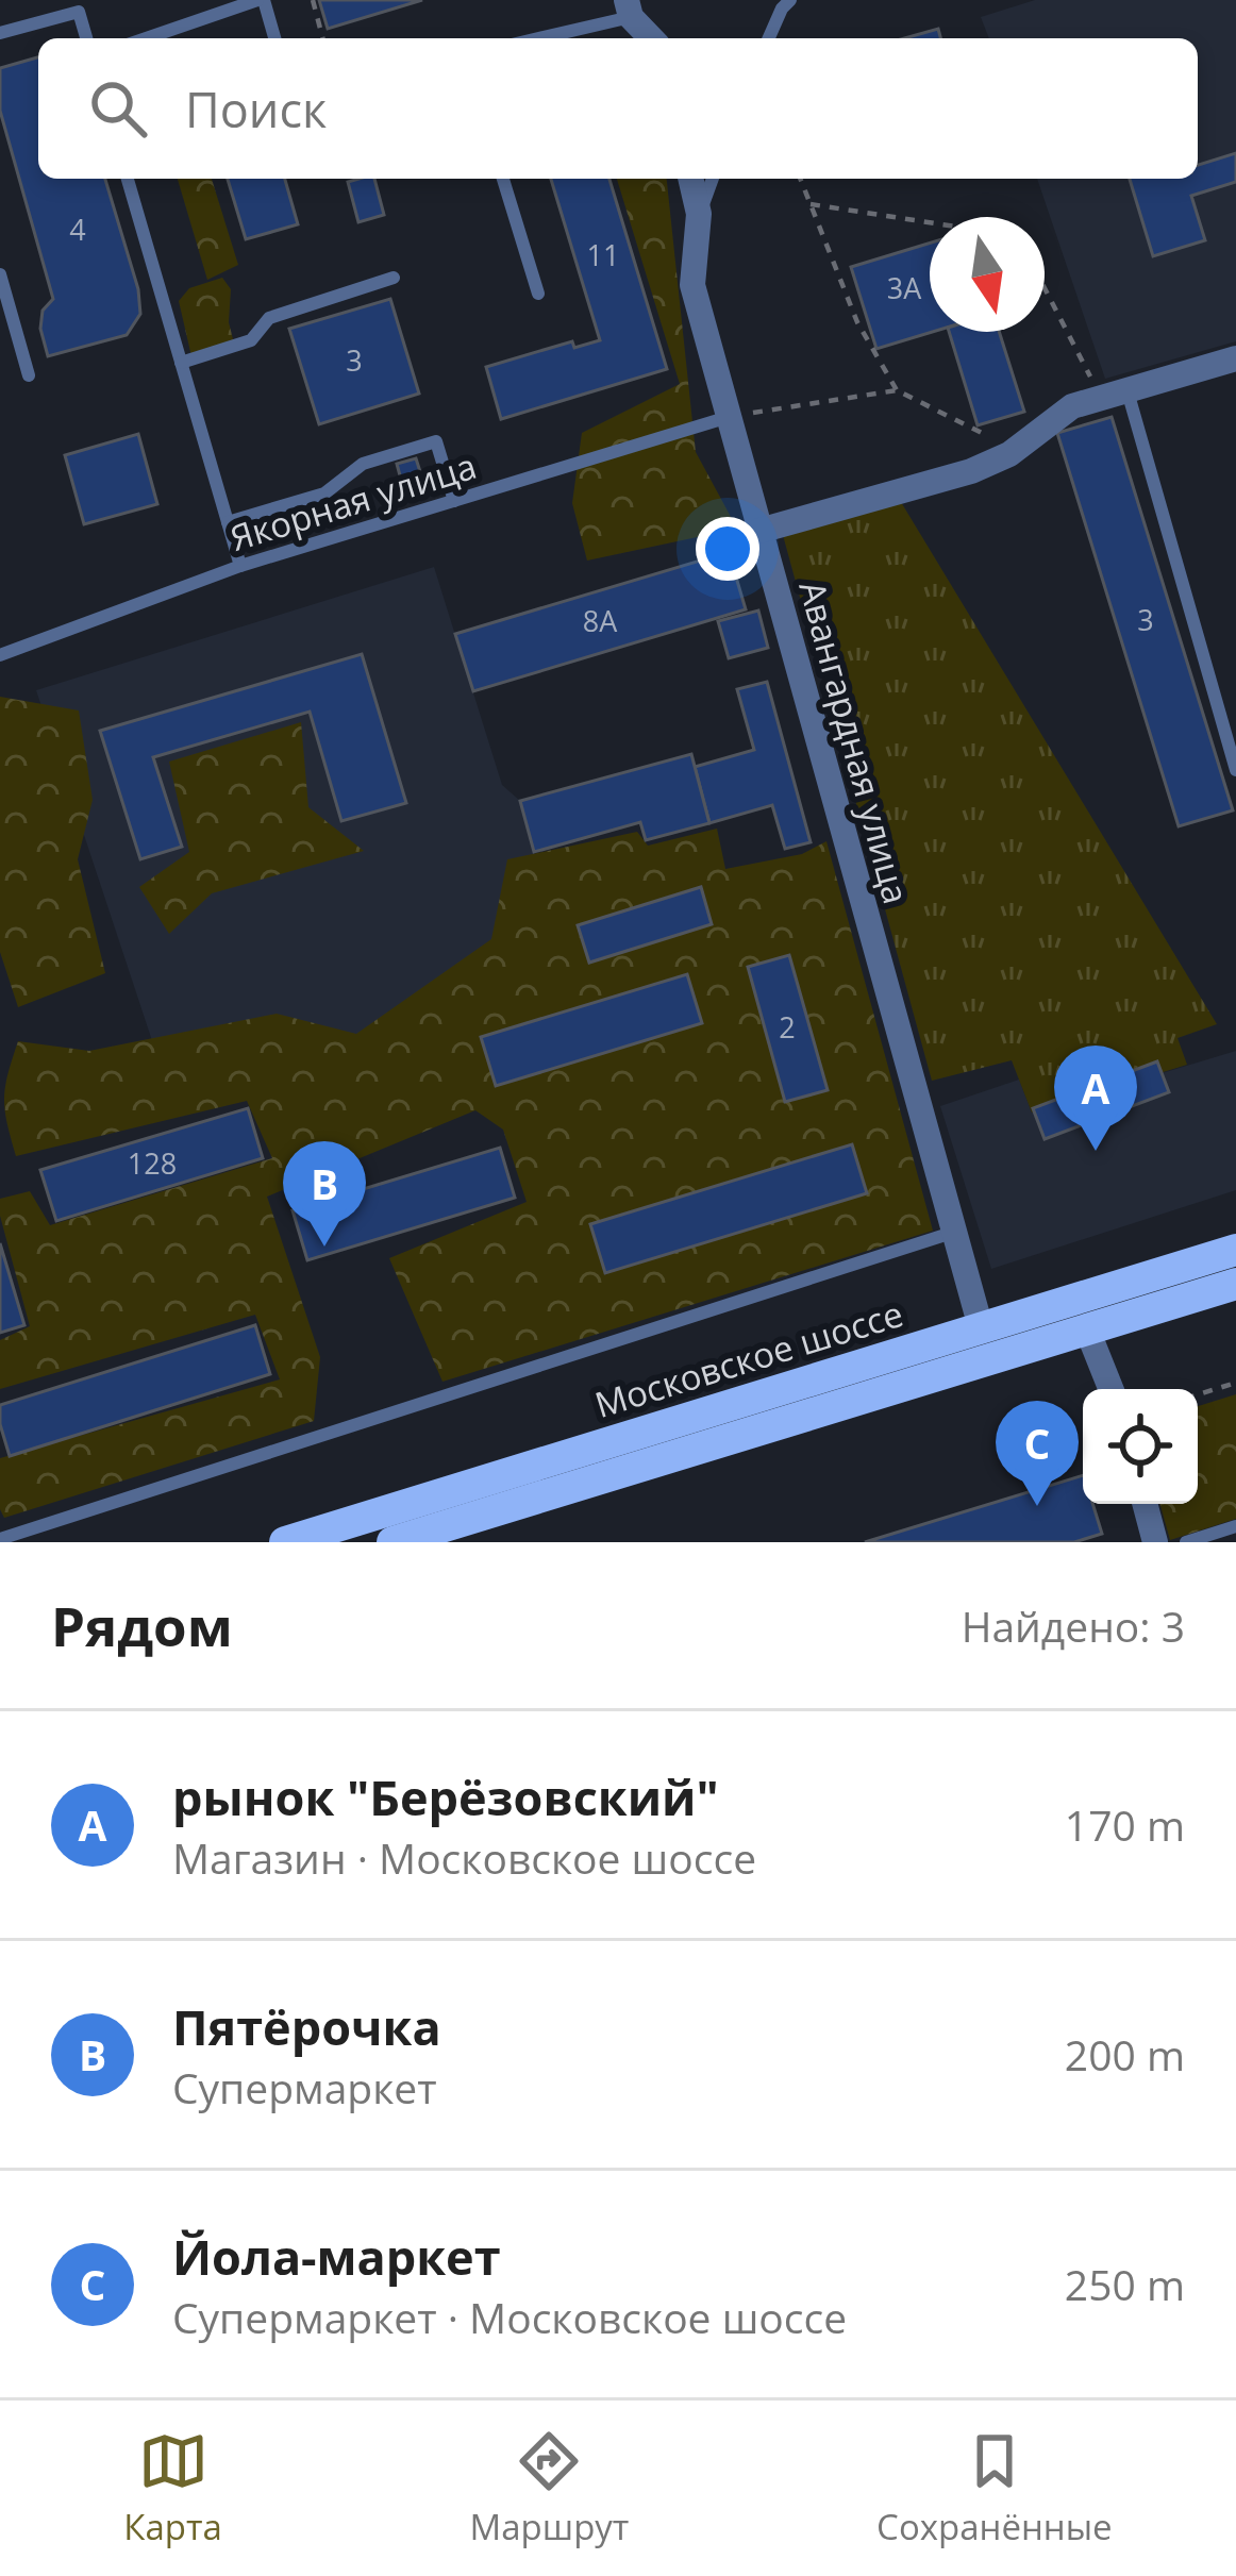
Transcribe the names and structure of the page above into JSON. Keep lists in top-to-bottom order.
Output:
{
  "streets": {
    "main road": ["Московское шоссе"],
    "street": ["Авангардная улица"],
    "lane": ["Якорная улица"]
  },
  "crossings": [
    ["Якорная улица", "Авангардная улица"],
    ["Авангардная улица", "Московское шоссе"]
  ],
  "house_numbers": [
    "4",
    "11",
    "3А",
    "3",
    "3",
    "8А",
    "2",
    "128"
  ],
  "north": "bottom",
  "page": {
    "search": "Поиск",
    "pins": ["A", "B", "C"],
    "heading": ["Рядом", "Найдено: 3"],
    "list": [
      {
        "mark": "A",
        "name": "рынок \"Берёзовский\"",
        "note": "Магазин · Московское шоссе",
        "value": "170 m"
      },
      {
        "mark": "B",
        "name": "Пятёрочка",
        "note": "Супермаркет",
        "value": "200 m"
      },
      {
        "mark": "C",
        "name": "Йола-маркет",
        "note": "Супермаркет · Московское шоссе",
        "value": "250 m"
      }
    ],
    "nav": ["Карта", "Маршрут", "Сохранённые"]
  }
}
